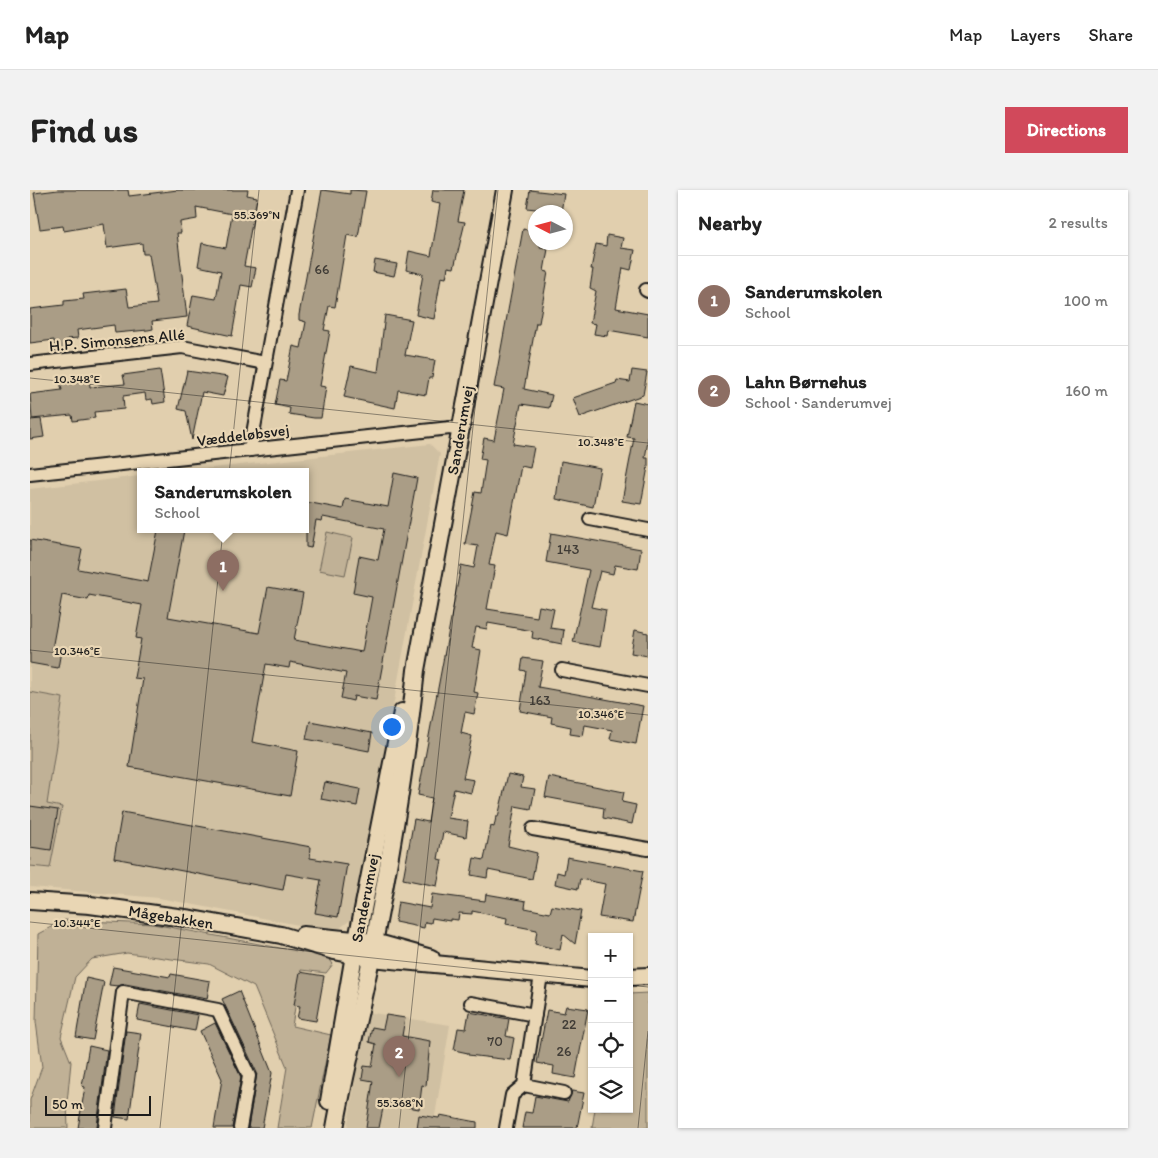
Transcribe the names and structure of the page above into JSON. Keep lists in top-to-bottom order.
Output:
{
  "streets": {
    "street": [
      "H.P. Simonsens Allé",
      "Sanderumvej",
      "Væddeløbsvej",
      "Mågebakken"
    ]
  },
  "crossings": [
    ["Sanderumvej", "Væddeløbsvej"],
    ["Sanderumvej", "Mågebakken"]
  ],
  "house_numbers": [
    "66",
    "143",
    "163",
    "22",
    "70",
    "26"
  ],
  "scale_bar": "50 m",
  "north": "left",
  "page": {
    "header": "Map",
    "nav": ["Map", "Layers", "Share"],
    "buttons": "Directions",
    "title": "Find us",
    "heading": ["Nearby", "2 results"],
    "list": [
      {
        "mark": "1",
        "name": "Sanderumskolen",
        "note": "School",
        "value": "100 m"
      },
      {
        "mark": "2",
        "name": "Lahn Børnehus",
        "note": "School · Sanderumvej",
        "value": "160 m"
      }
    ],
    "popup": ["Sanderumskolen", "School"],
    "pins": ["1", "2"],
    "map_buttons": ["+", "−"],
    "scale": "50 m"
  },
  "coordinates": [
    "55.369°N",
    "10.348°E",
    "10.346°E",
    "10.344°E",
    "55.368°N"
  ]
}
